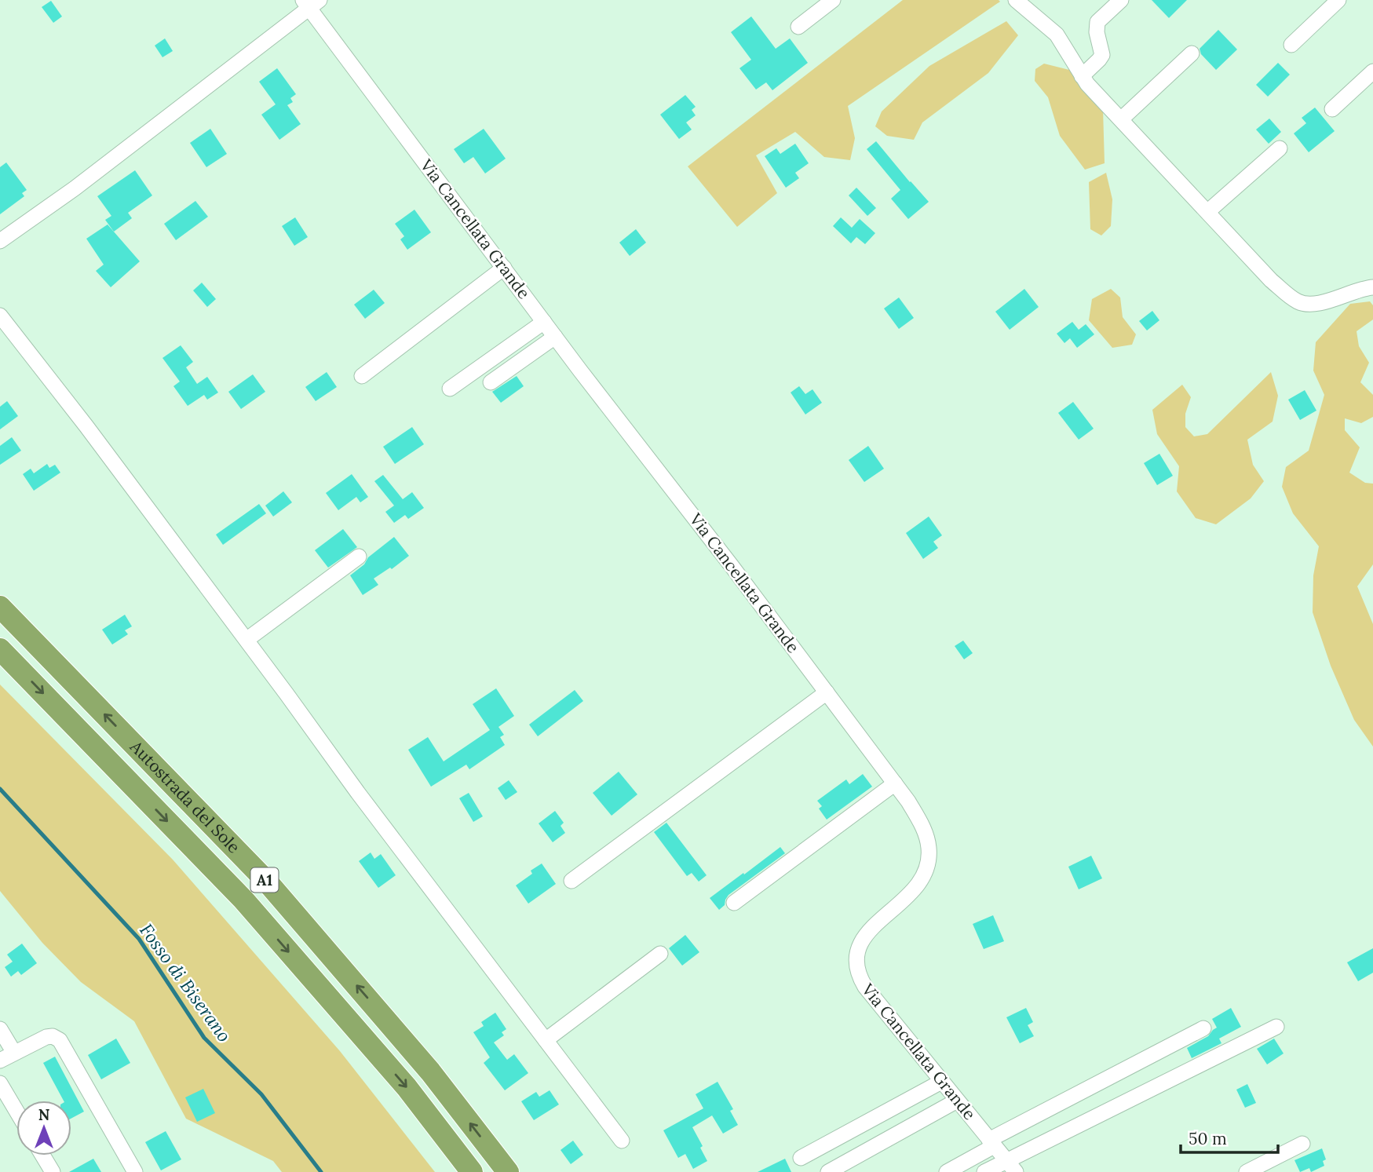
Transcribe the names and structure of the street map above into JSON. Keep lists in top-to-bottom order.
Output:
{
  "streets": {
    "highway": ["Autostrada del Sole", "A1"],
    "street": ["Via Cancellata Grande"]
  },
  "water": ["Fosso di Biserano"],
  "scale_bar": "50 m",
  "north": "top"
}
